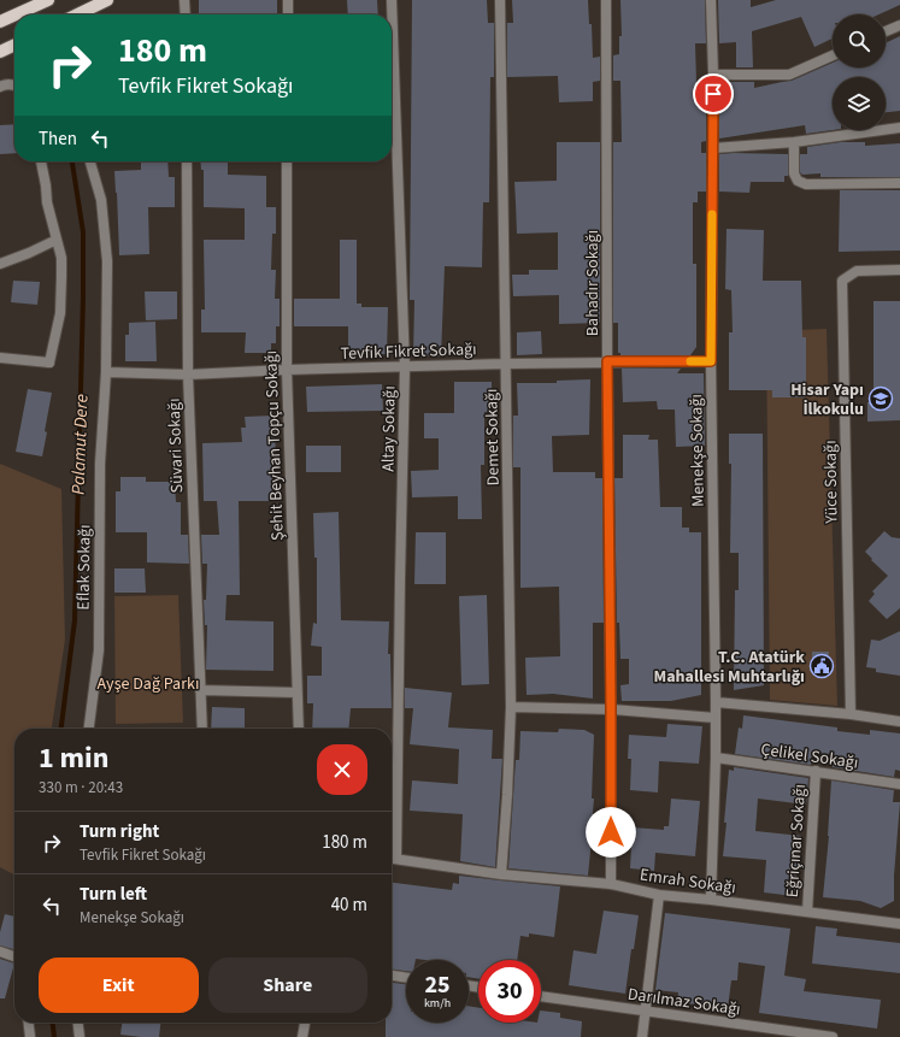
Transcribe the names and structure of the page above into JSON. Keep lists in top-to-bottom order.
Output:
{
  "streets": {
    "street": [
      "Bahadır Sokağı",
      "Tevfik Fikret Sokağı",
      "Altay Sokağı",
      "Demet Sokağı",
      "Süvari Sokağı",
      "Şehit Beyhan Topçu Sokağı",
      "Menekşe Sokağı",
      "Yüce Sokağı",
      "Eflak Sokağı",
      "Çelikel Sokağı",
      "Eğriçınar Sokağı",
      "Emrah Sokağı",
      "Darılmaz Sokağı"
    ]
  },
  "crossings": [
    ["Bahadır Sokağı", "Tevfik Fikret Sokağı"],
    ["Bahadır Sokağı", "Emrah Sokağı"],
    ["Tevfik Fikret Sokağı", "Altay Sokağı"],
    ["Tevfik Fikret Sokağı", "Demet Sokağı"],
    ["Tevfik Fikret Sokağı", "Süvari Sokağı"],
    ["Tevfik Fikret Sokağı", "Şehit Beyhan Topçu Sokağı"],
    ["Tevfik Fikret Sokağı", "Menekşe Sokağı"],
    ["Tevfik Fikret Sokağı", "Eflak Sokağı"],
    ["Demet Sokağı", "Emrah Sokağı"],
    ["Menekşe Sokağı", "Çelikel Sokağı"],
    ["Menekşe Sokağı", "Emrah Sokağı"],
    ["Çelikel Sokağı", "Eğriçınar Sokağı"],
    ["Eğriçınar Sokağı", "Emrah Sokağı"]
  ],
  "water": ["Palamut Dere"],
  "parks": ["Ayşe Dağ Parkı"],
  "places": {
    "school or university": ["Hisar Yapı İlkokulu"],
    "public building": ["T.C. Atatürk Mahallesi Muhtarlığı"]
  },
  "page": {
    "turn": ["180 m", "Tevfik Fikret Sokağı"],
    "then": "Then",
    "heading": ["1 min", "330 m · 20:43"],
    "list": [
      {
        "name": "Turn right",
        "note": "Tevfik Fikret Sokağı",
        "value": "180 m"
      },
      {
        "name": "Turn left",
        "note": "Menekşe Sokağı",
        "value": "40 m"
      }
    ],
    "buttons": ["Exit", "Share"],
    "speed": "25 km/h",
    "limit": "30"
  }
}
